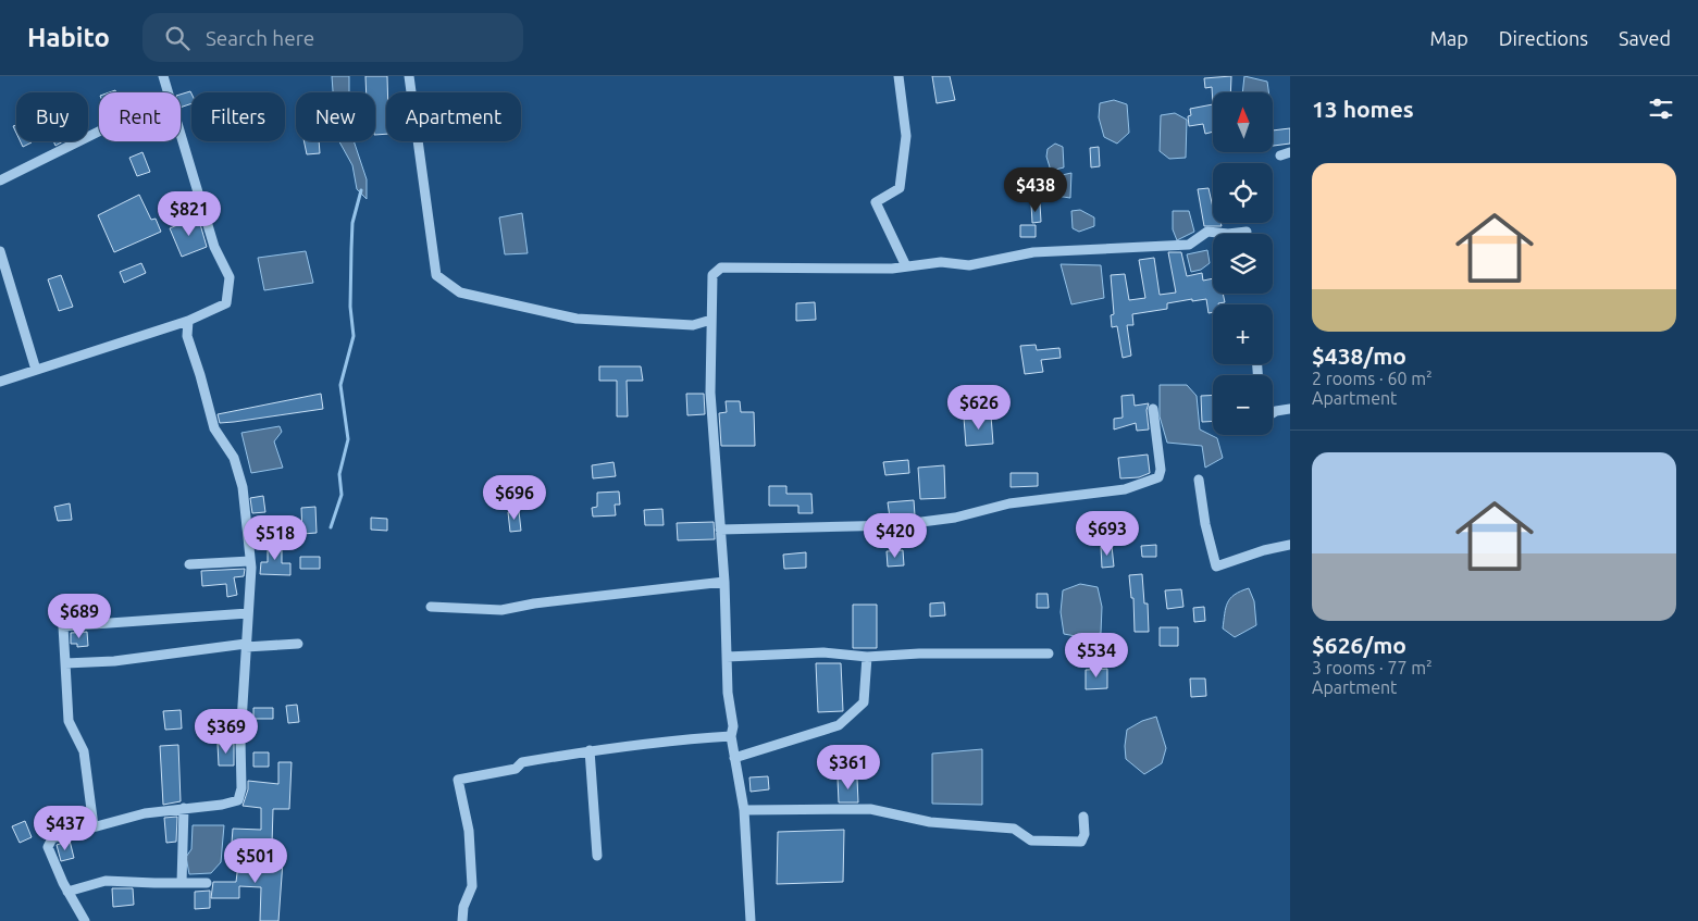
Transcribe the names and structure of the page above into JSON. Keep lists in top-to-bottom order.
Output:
{
  "north": "top",
  "page": {
    "header": "Habito",
    "search": "Search here",
    "nav": ["Map", "Directions", "Saved"],
    "heading": "13 homes",
    "map_buttons": ["+", "−"],
    "chip": [
      "Buy",
      "Rent",
      "Filters",
      "New",
      "Apartment"
    ],
    "list": [
      {
        "name": "$438/mo",
        "note": "2 rooms · 60 m² · Apartment"
      },
      {
        "name": "$626/mo",
        "note": "3 rooms · 77 m² · Apartment"
      }
    ],
    "price": [
      "$438",
      "$821",
      "$626",
      "$696",
      "$693",
      "$420",
      "$518",
      "$689",
      "$534",
      "$369",
      "$361",
      "$437",
      "$501"
    ]
  }
}
